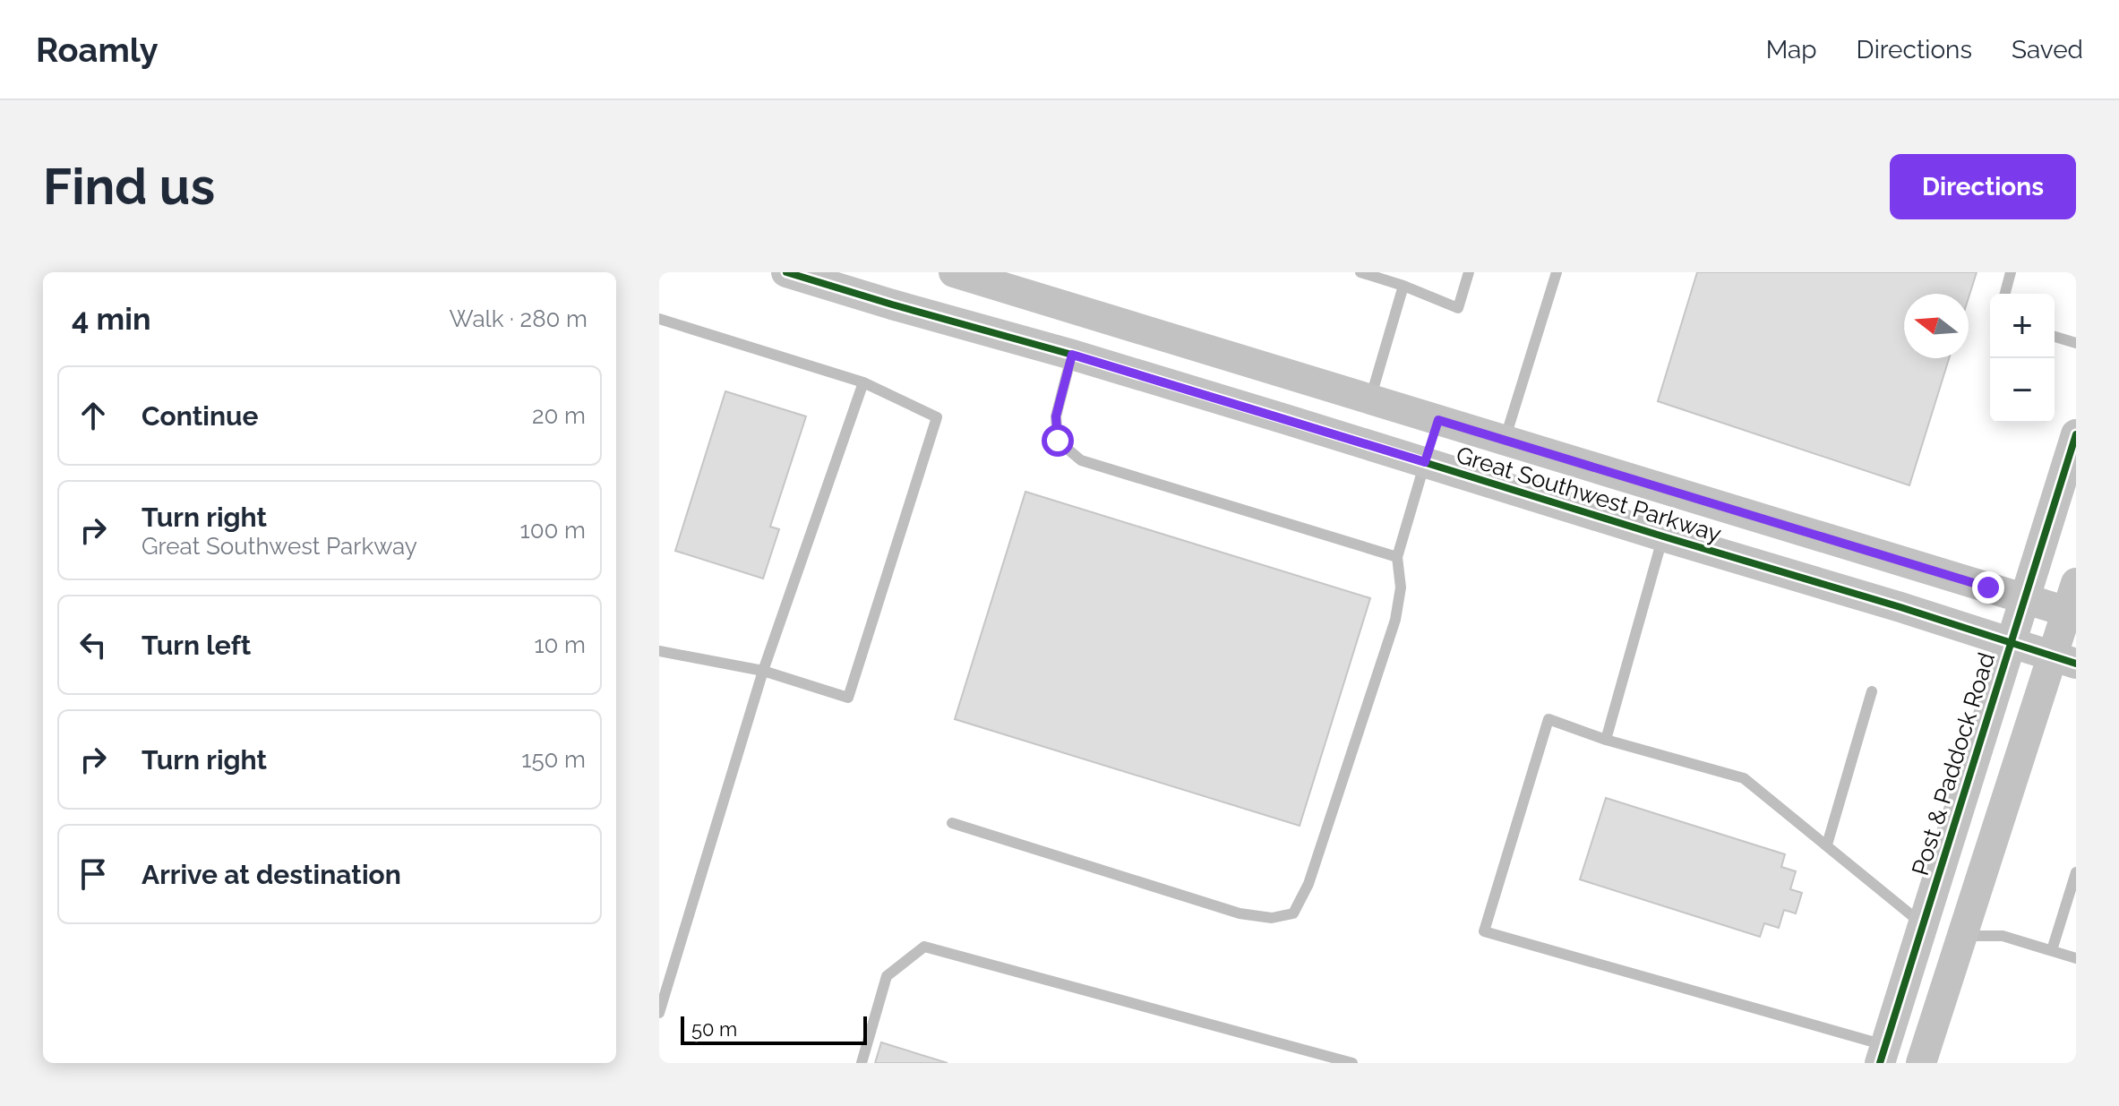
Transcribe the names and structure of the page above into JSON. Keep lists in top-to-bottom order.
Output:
{
  "streets": {
    "street": ["Great Southwest Parkway", "Post & Paddock Road"]
  },
  "crossings": [
    ["Great Southwest Parkway", "Post & Paddock Road"]
  ],
  "scale_bar": "50 m",
  "north": "left",
  "page": {
    "header": "Roamly",
    "nav": ["Map", "Directions", "Saved"],
    "buttons": "Directions",
    "title": "Find us",
    "heading": ["4 min", "Walk · 280 m"],
    "map_buttons": ["+", "−"],
    "list": [
      ["Continue", "20 m"],
      ["Turn right", "Great Southwest Parkway", "100 m"],
      ["Turn left", "10 m"],
      ["Turn right", "150 m"],
      "Arrive at destination"
    ],
    "scale": "50 m"
  }
}
